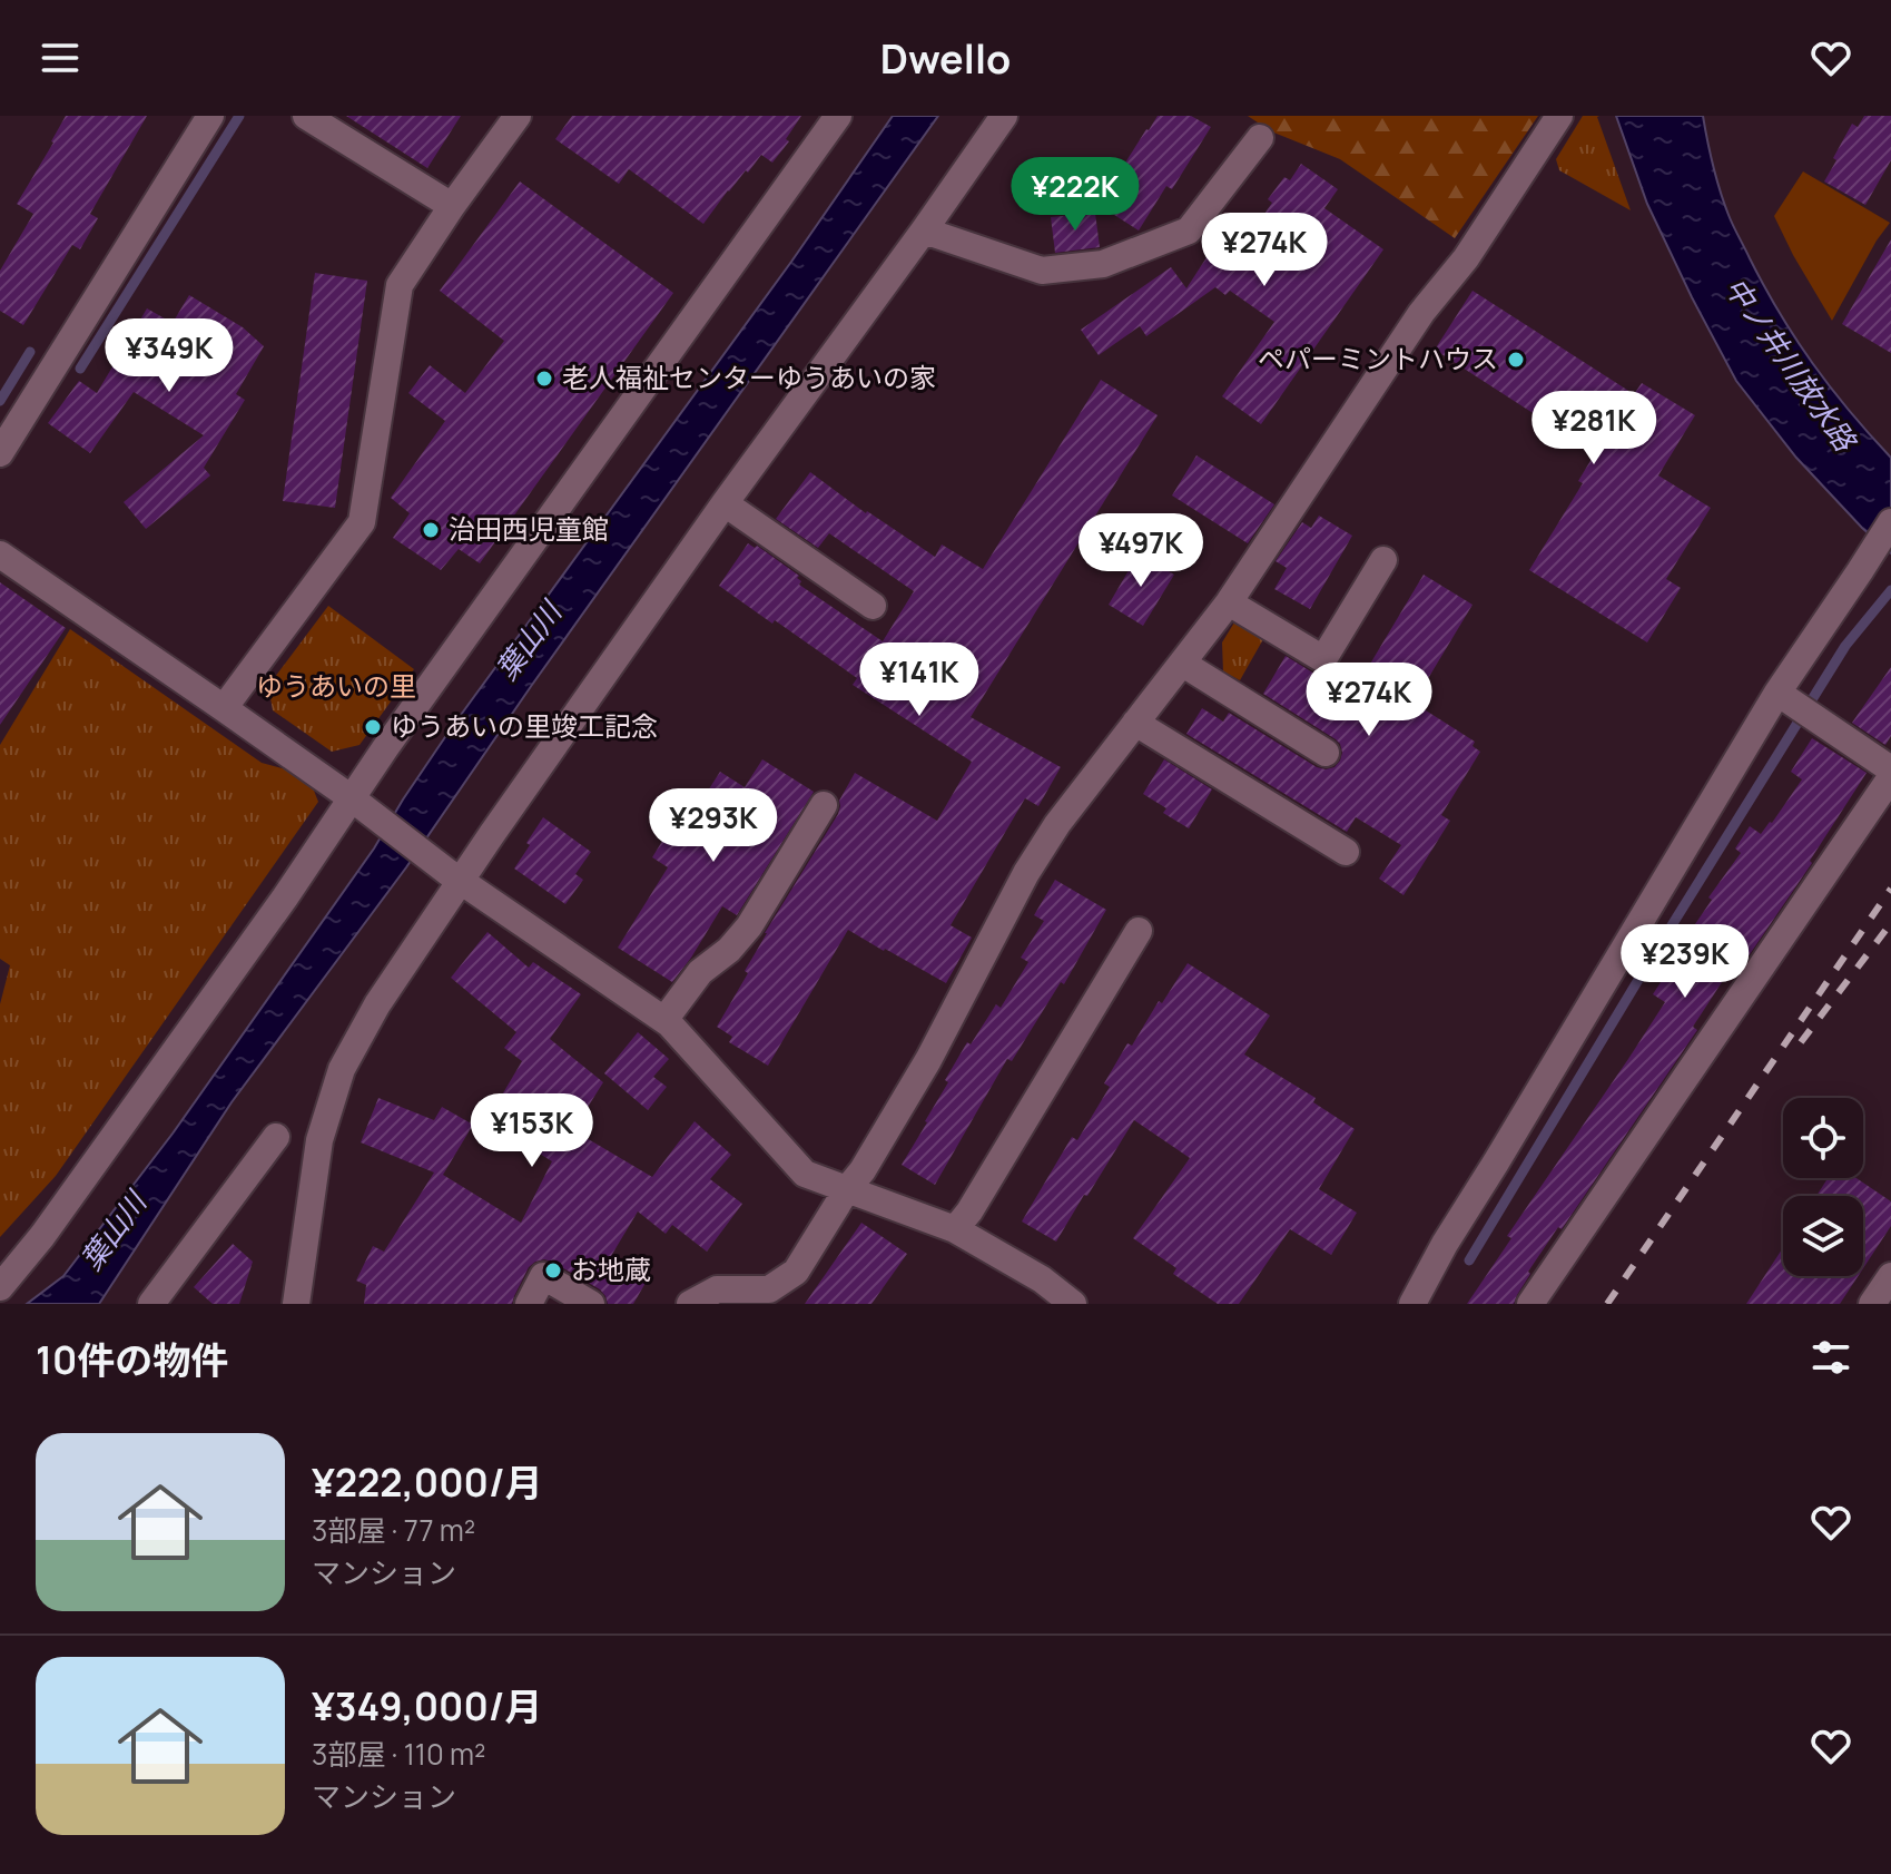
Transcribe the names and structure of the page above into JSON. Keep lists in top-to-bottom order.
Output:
{
  "water": ["中ノ井川放水路", "葉山川"],
  "parks": ["ゆうあいの里"],
  "places": [
    "ペパーミントハウス",
    "老人福祉センターゆうあいの家",
    "治田西児童館",
    "ゆうあいの里竣工記念",
    "お地蔵"
  ],
  "page": {
    "header": "Dwello",
    "price": [
      "¥222K",
      "¥274K",
      "¥349K",
      "¥281K",
      "¥497K",
      "¥141K",
      "¥274K",
      "¥293K",
      "¥239K",
      "¥153K"
    ],
    "heading": "10件の物件",
    "list": [
      {
        "name": "¥222,000/月",
        "note": "3部屋 · 77 m² · マンション"
      },
      {
        "name": "¥349,000/月",
        "note": "3部屋 · 110 m² · マンション"
      }
    ]
  }
}
